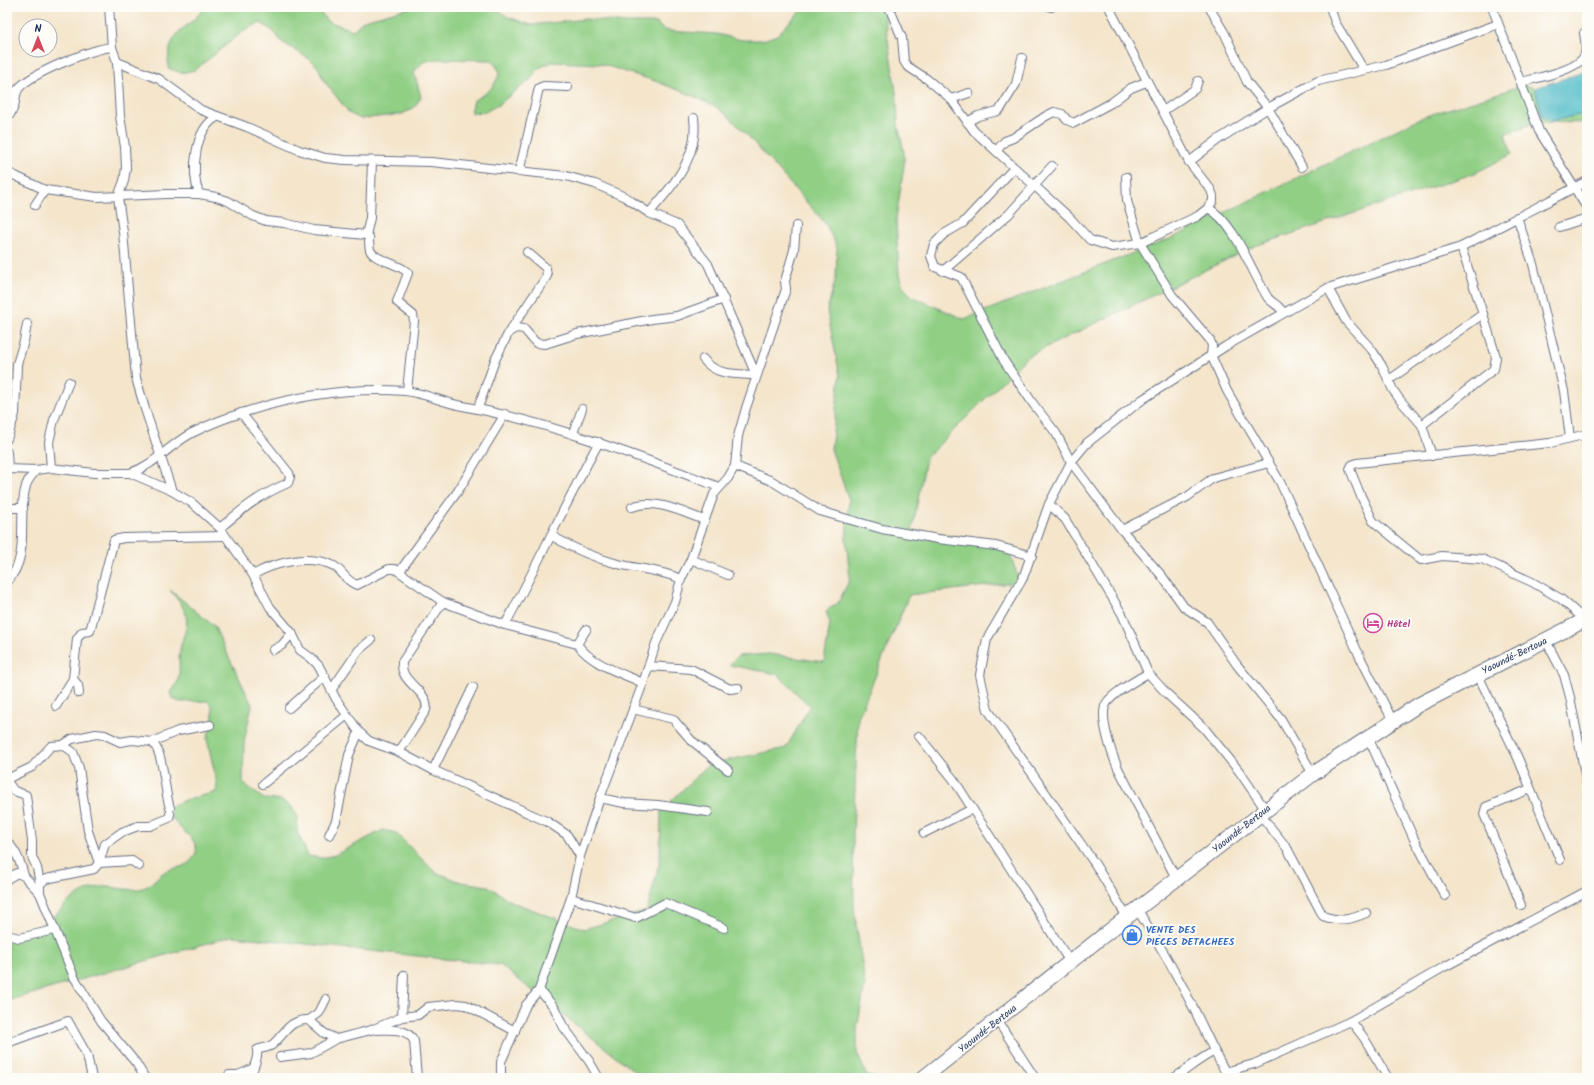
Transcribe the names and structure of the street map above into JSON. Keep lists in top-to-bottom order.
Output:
{
  "streets": {
    "highway": ["Yaoundé-Bertoua"]
  },
  "places": {
    "hotel": ["Hôtel"],
    "shop": ["VENTE DES PIECES DETACHEES"]
  },
  "north": "top"
}
